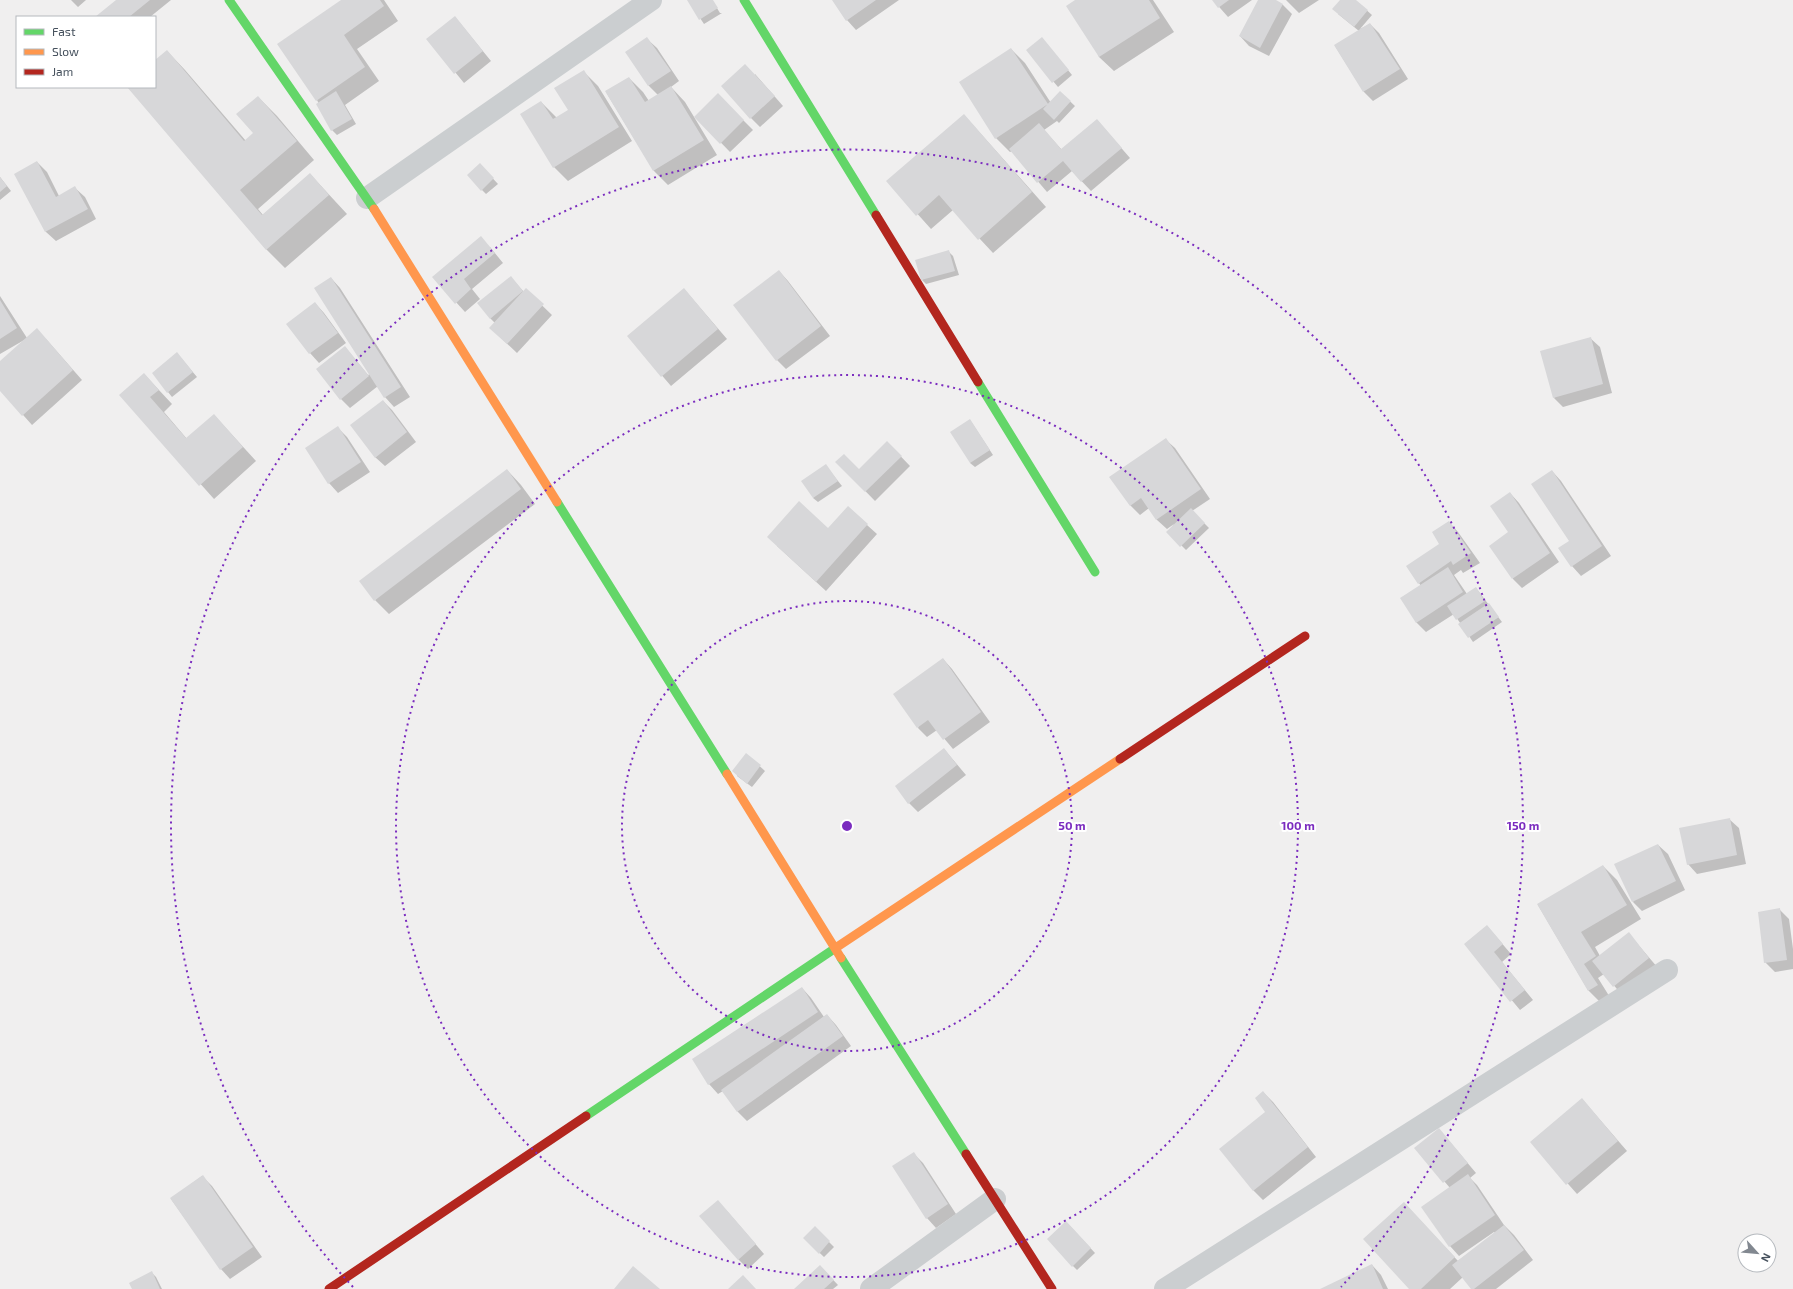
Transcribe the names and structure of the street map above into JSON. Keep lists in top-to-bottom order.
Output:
{
  "legend": ["Fast", "Slow", "Jam"],
  "north": "bottom right",
  "rings": ["50 m", "100 m", "150 m"]
}
